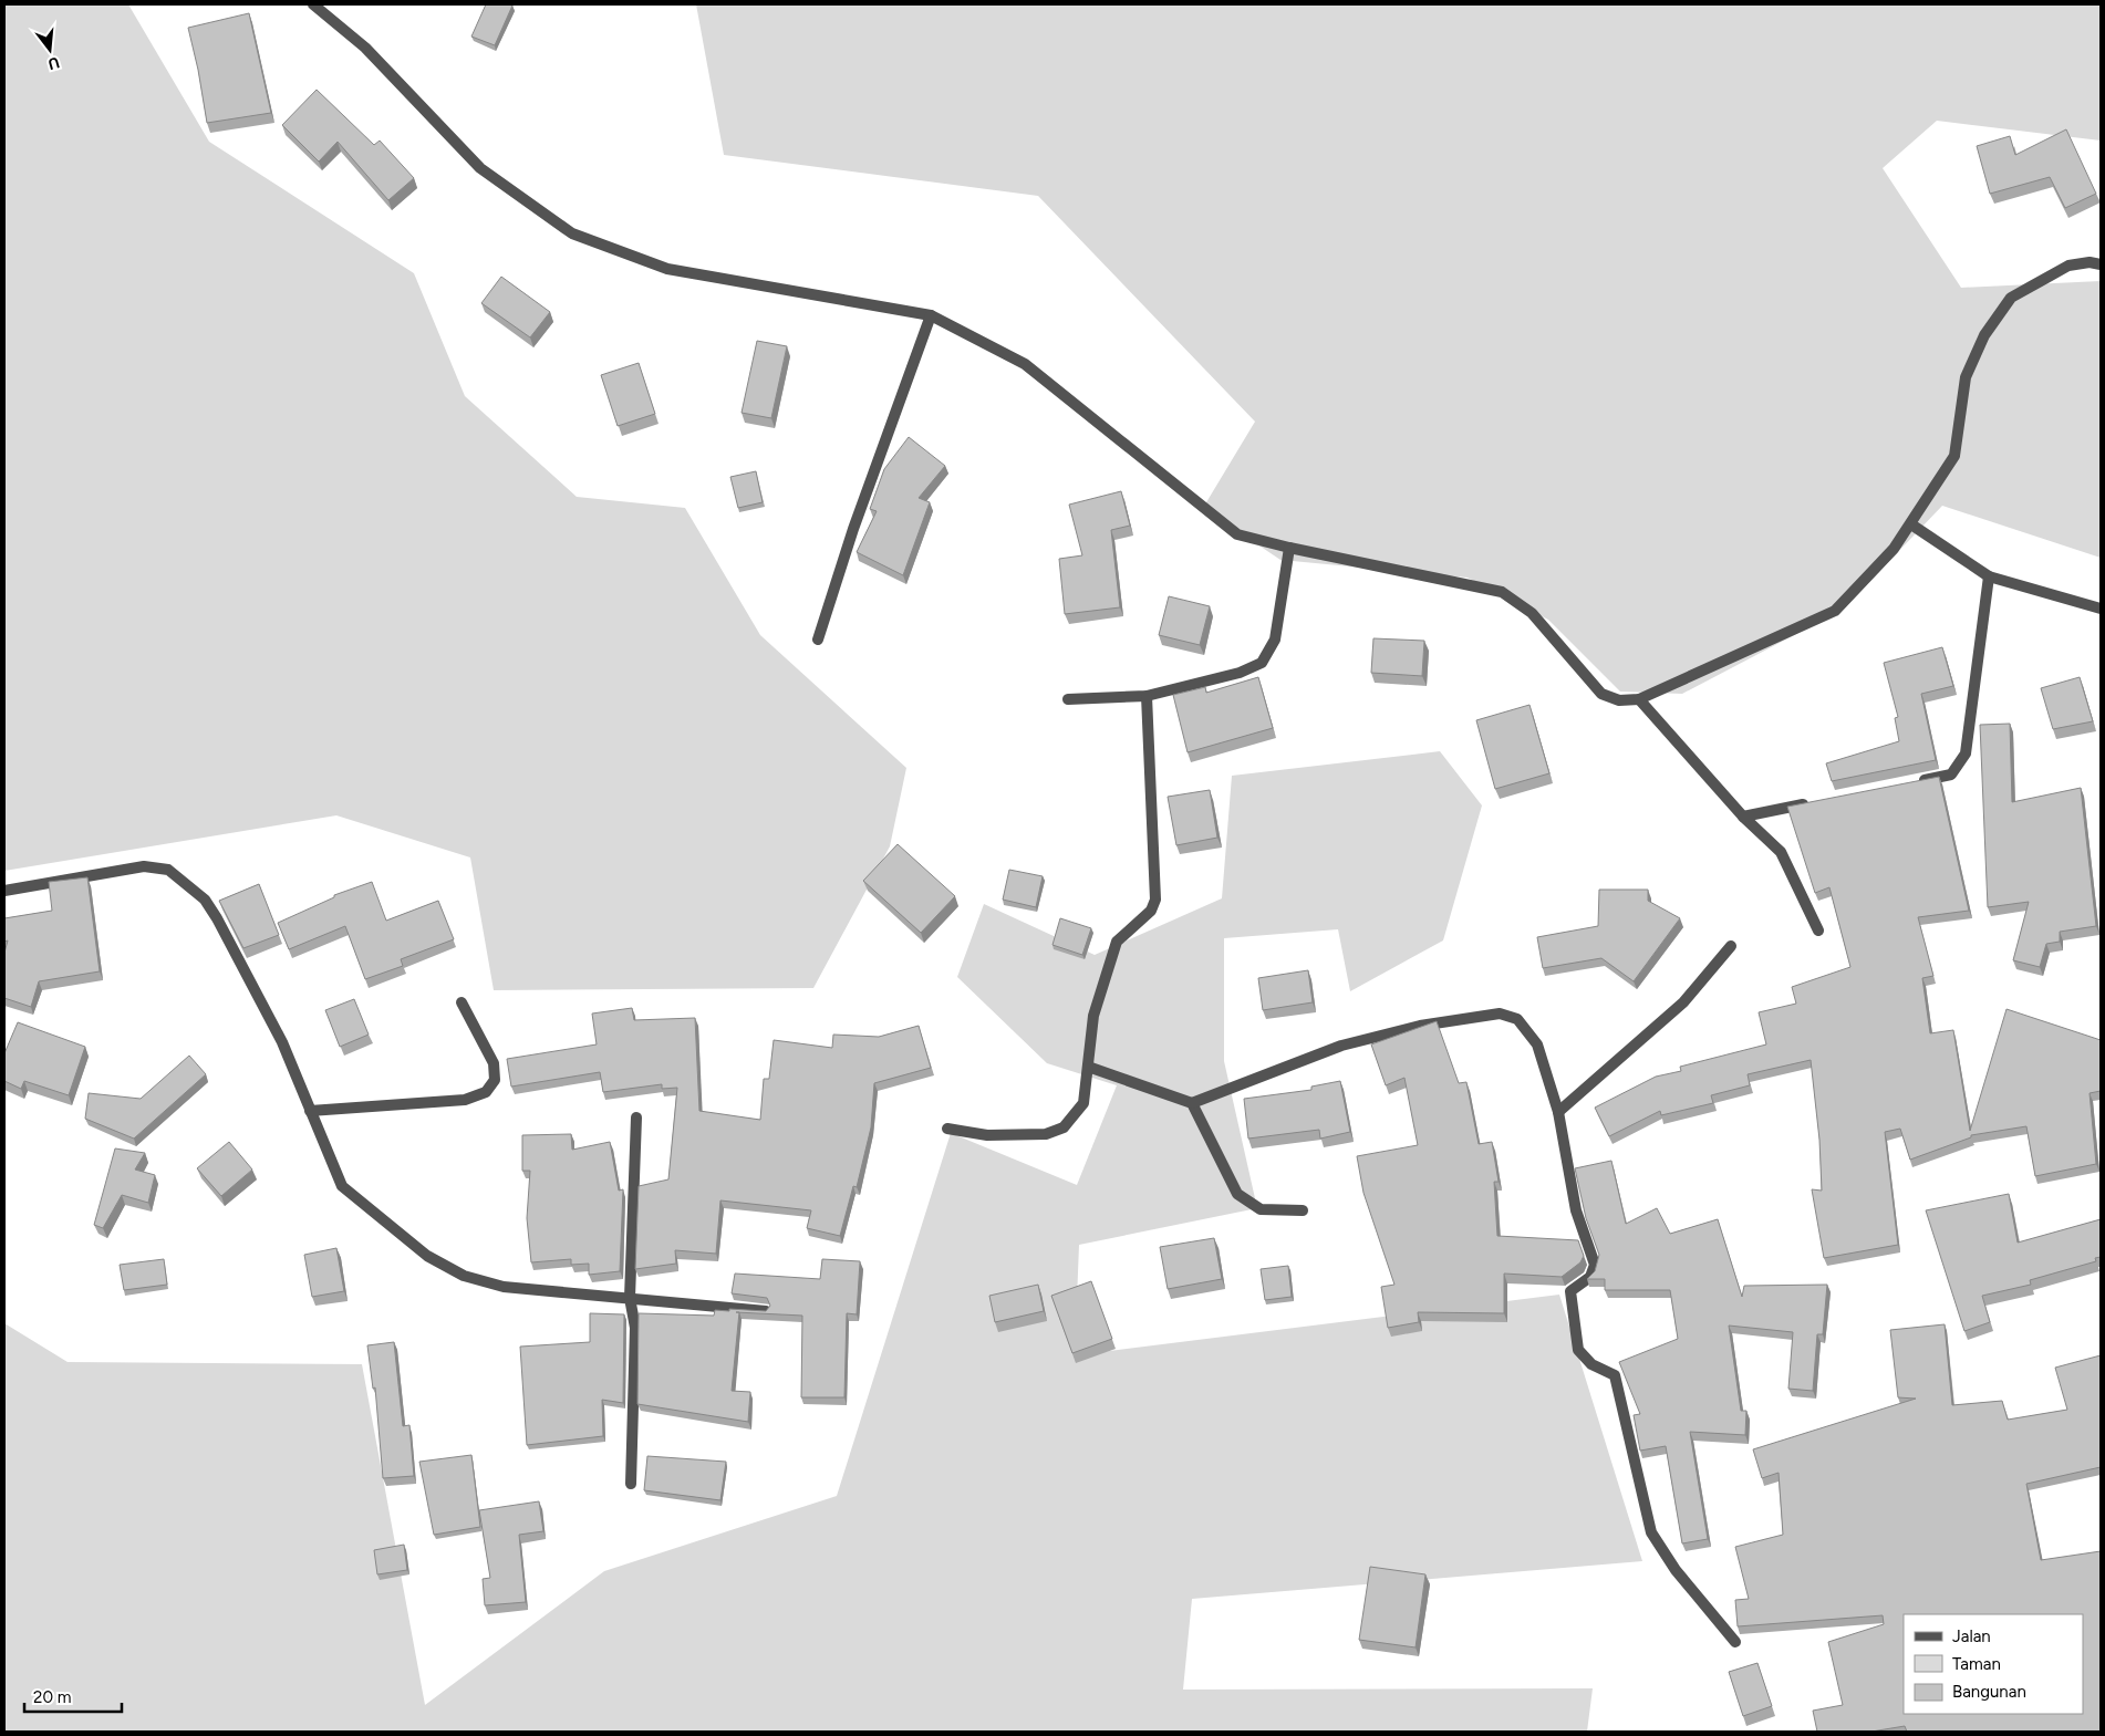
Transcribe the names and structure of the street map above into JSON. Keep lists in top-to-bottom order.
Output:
{
  "legend": ["Jalan", "Taman", "Bangunan"],
  "scale_bar": "20 m",
  "north": "bottom"
}
